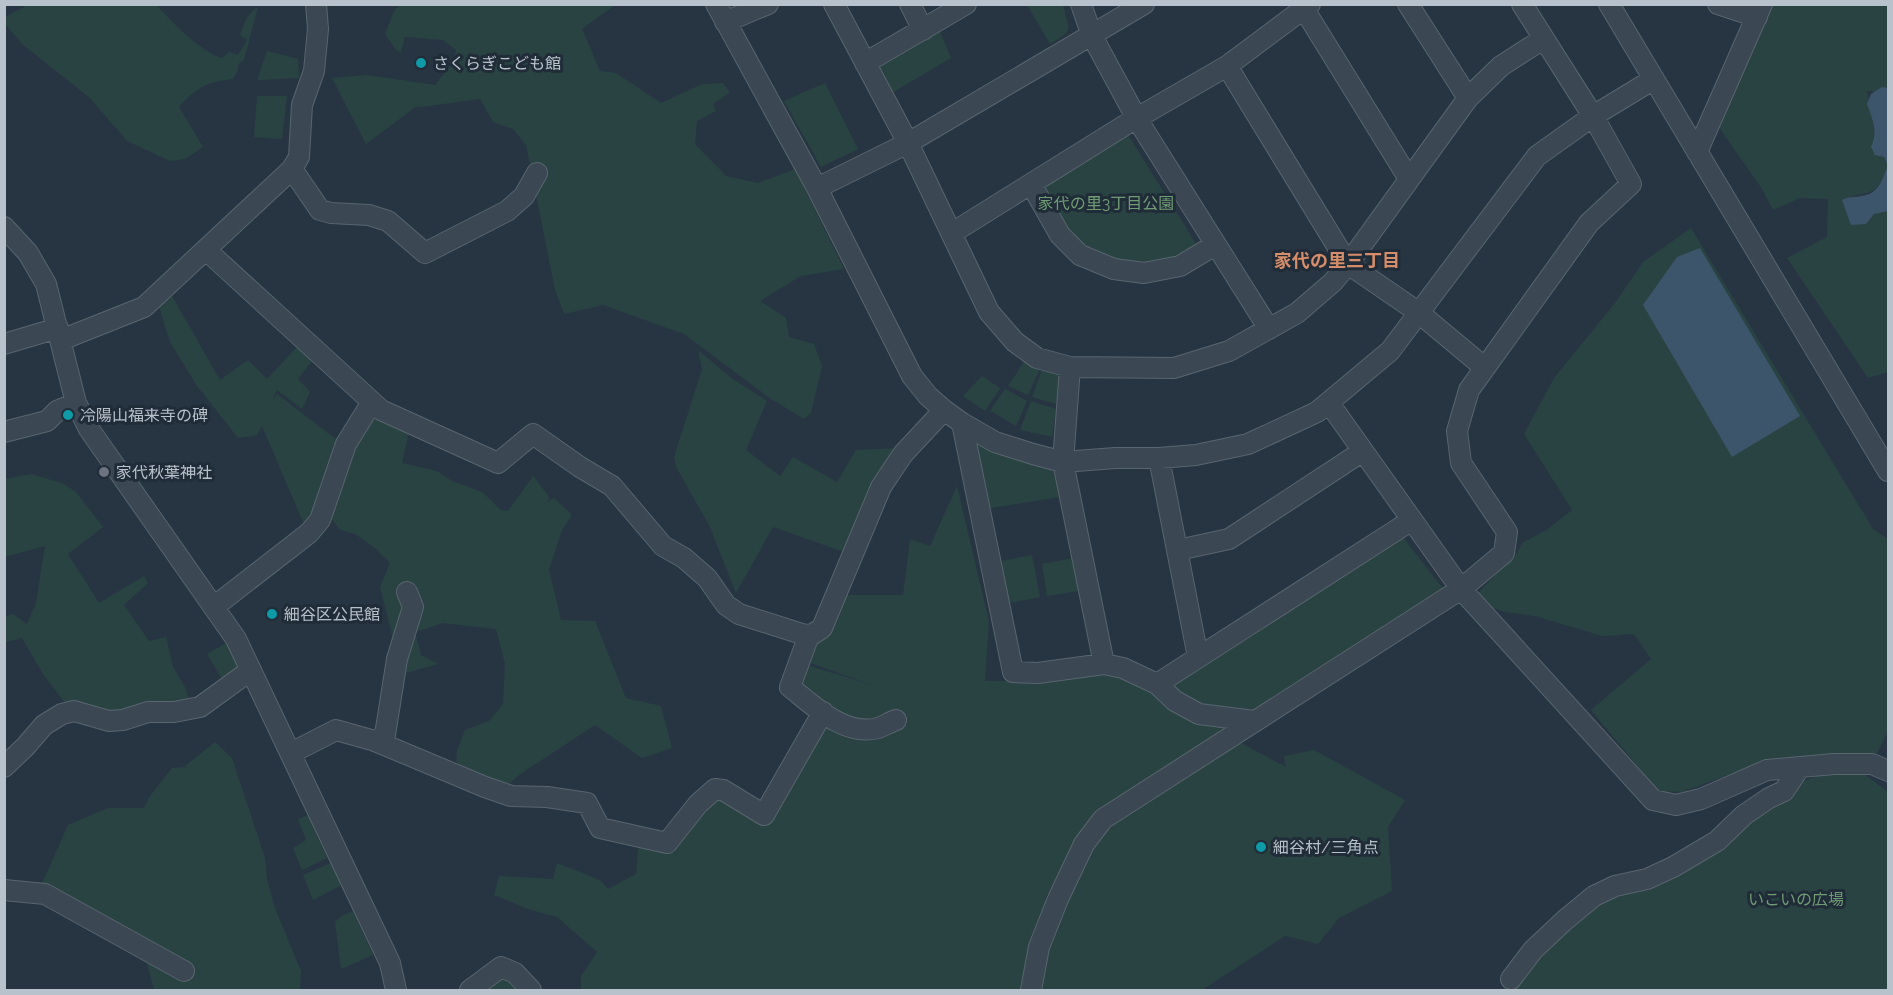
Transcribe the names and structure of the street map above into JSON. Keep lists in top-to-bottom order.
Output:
{
  "districts": ["家代の里三丁目"],
  "parks": ["家代の里3丁目公園", "いこいの広場"],
  "places": [
    "さくらぎこども館",
    "冷陽山福来寺の碑",
    "家代秋葉神社",
    "細谷区公民館",
    "細谷村/三角点"
  ]
}
